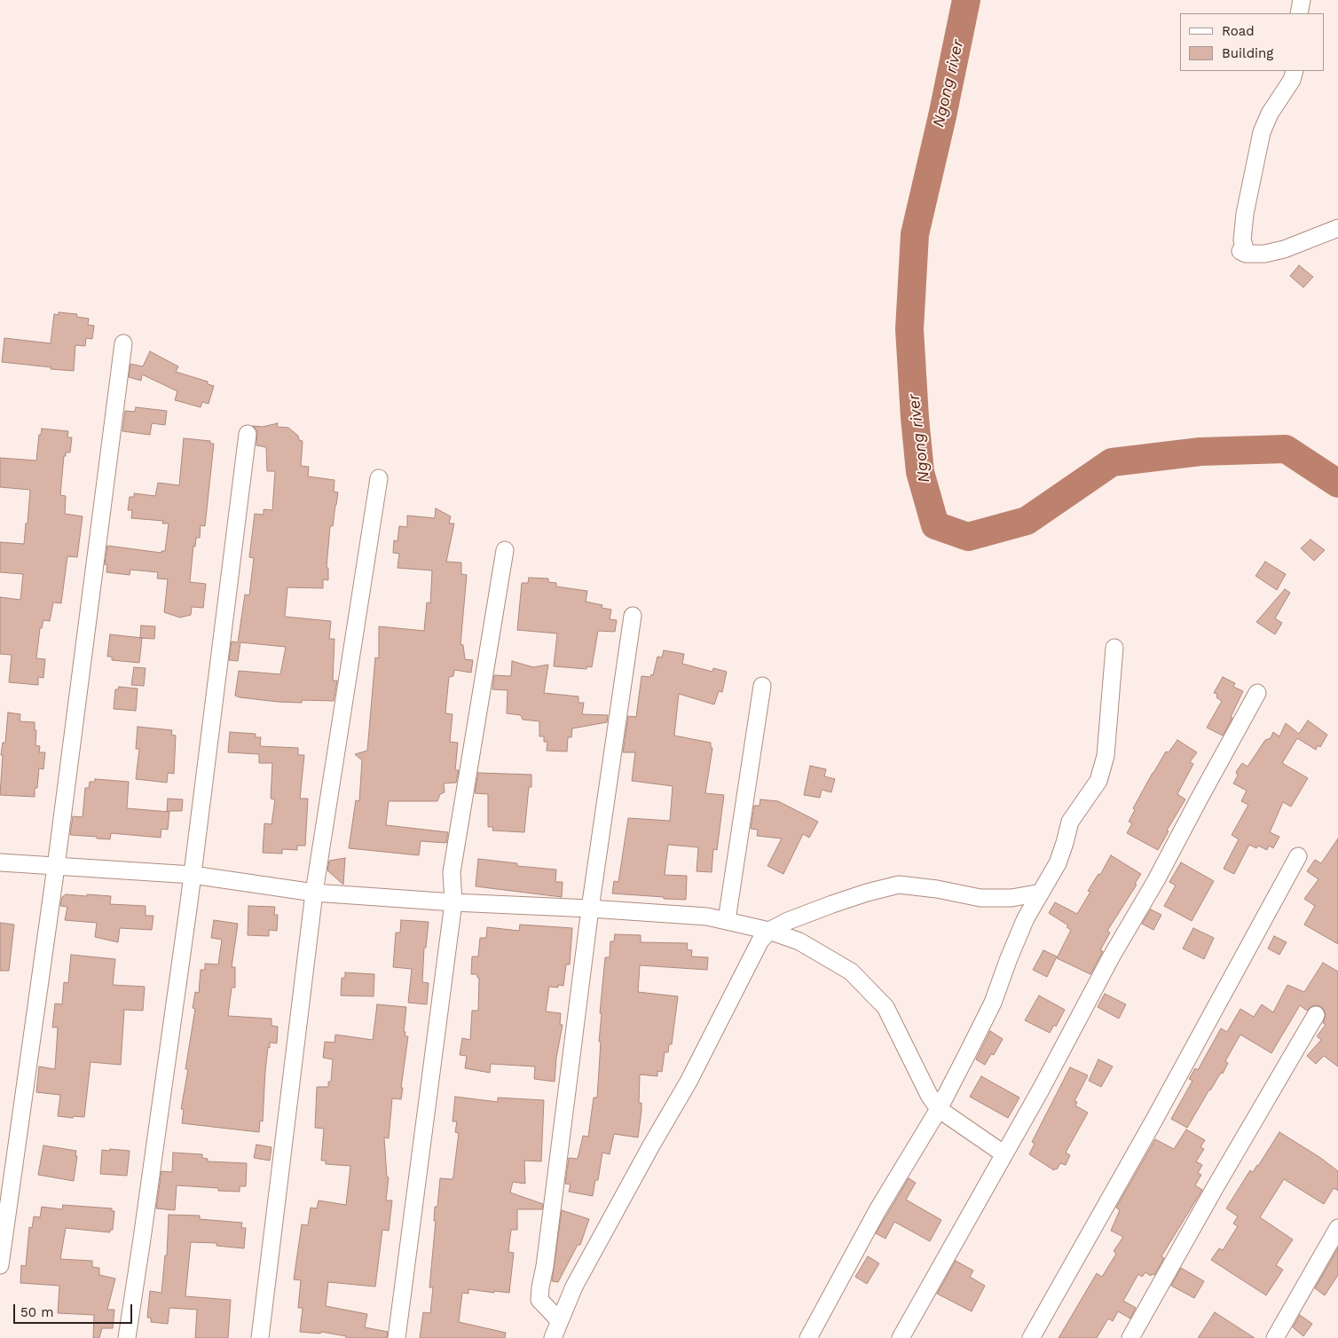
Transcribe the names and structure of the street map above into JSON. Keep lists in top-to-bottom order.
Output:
{
  "water": ["Ngong river"],
  "legend": ["Road", "Building"],
  "scale_bar": "50 m"
}
